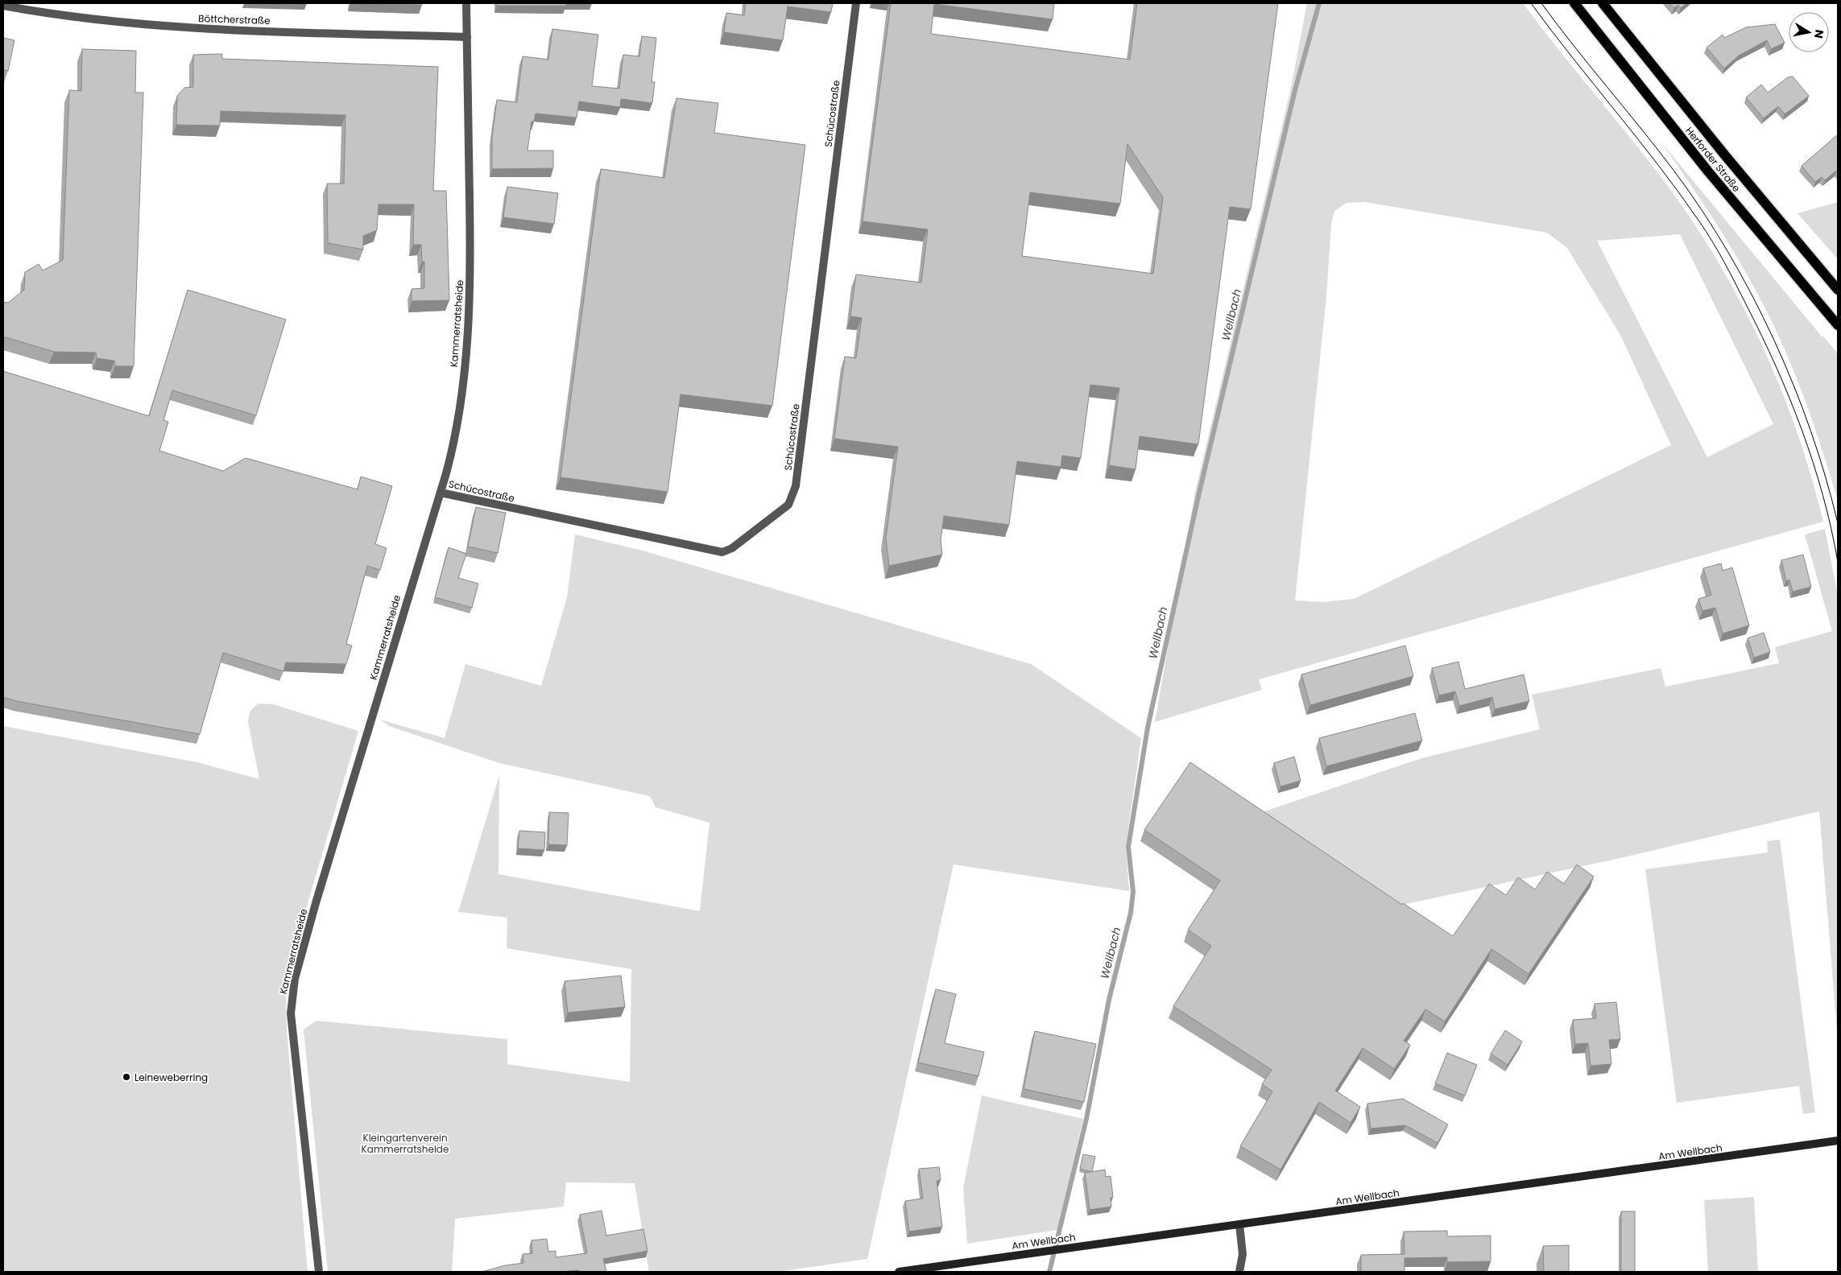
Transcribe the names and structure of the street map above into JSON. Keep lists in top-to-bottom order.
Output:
{
  "streets": {
    "main road": ["Herforder Straße", "Am Wellbach"],
    "street": ["Böttcherstraße", "Schücostraße", "Kammerratsheide"]
  },
  "crossings": [
    ["Böttcherstraße", "Kammerratsheide"],
    ["Schücostraße", "Kammerratsheide"]
  ],
  "water": ["Wellbach"],
  "parks": ["Kleingartenverein Kammerratsheide"],
  "places": ["Leineweberring"],
  "north": "right"
}
